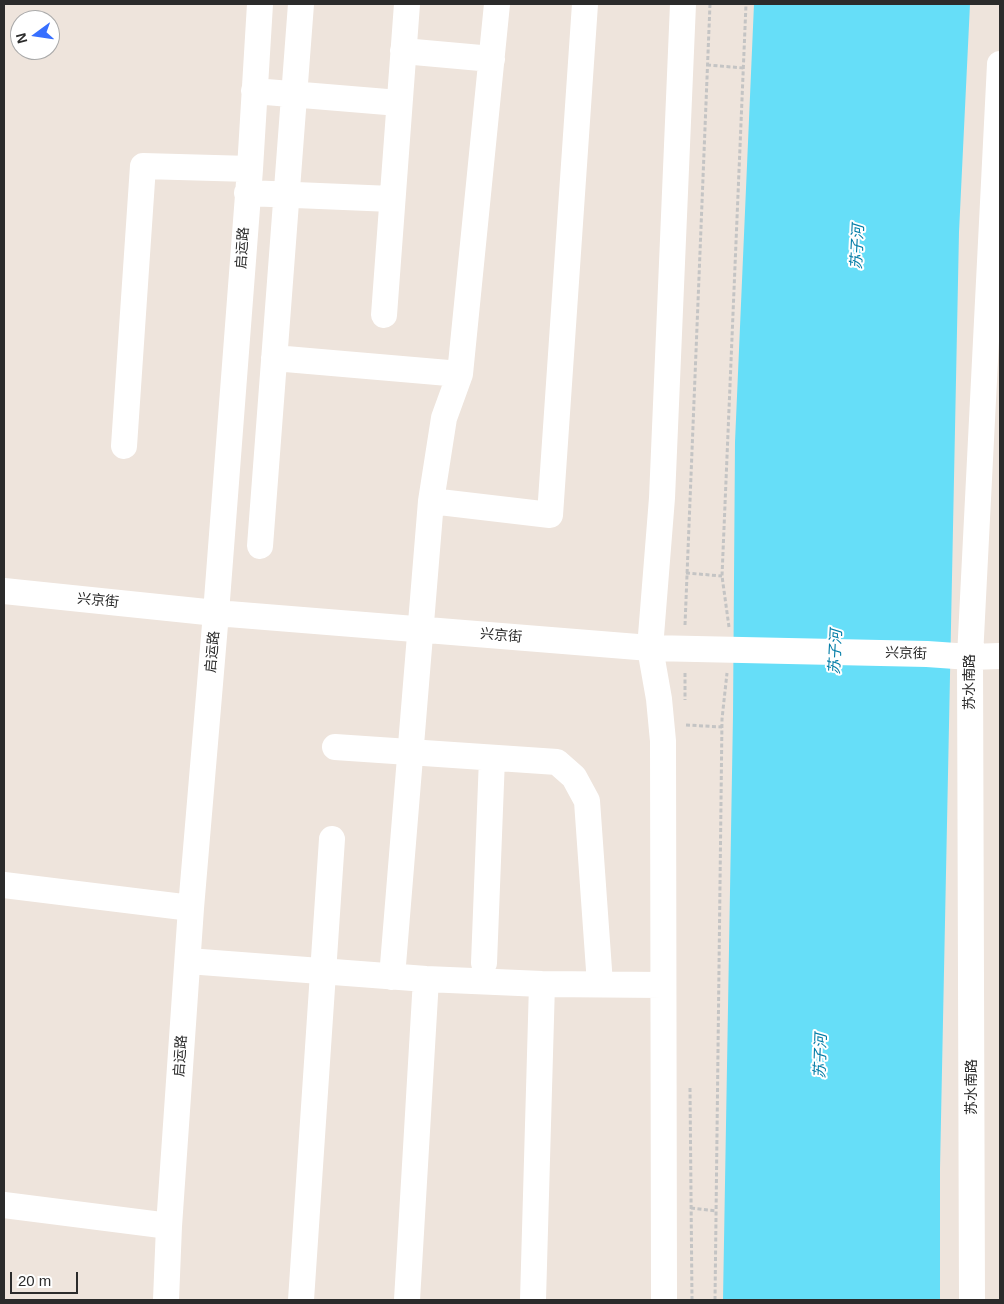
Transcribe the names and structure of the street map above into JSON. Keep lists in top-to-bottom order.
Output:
{
  "streets": {
    "street": ["启运路", "兴京街", "苏水南路"]
  },
  "crossings": [
    ["启运路", "兴京街"],
    ["兴京街", "苏水南路"]
  ],
  "water": ["苏子河"],
  "scale_bar": "20 m",
  "north": "left"
}
